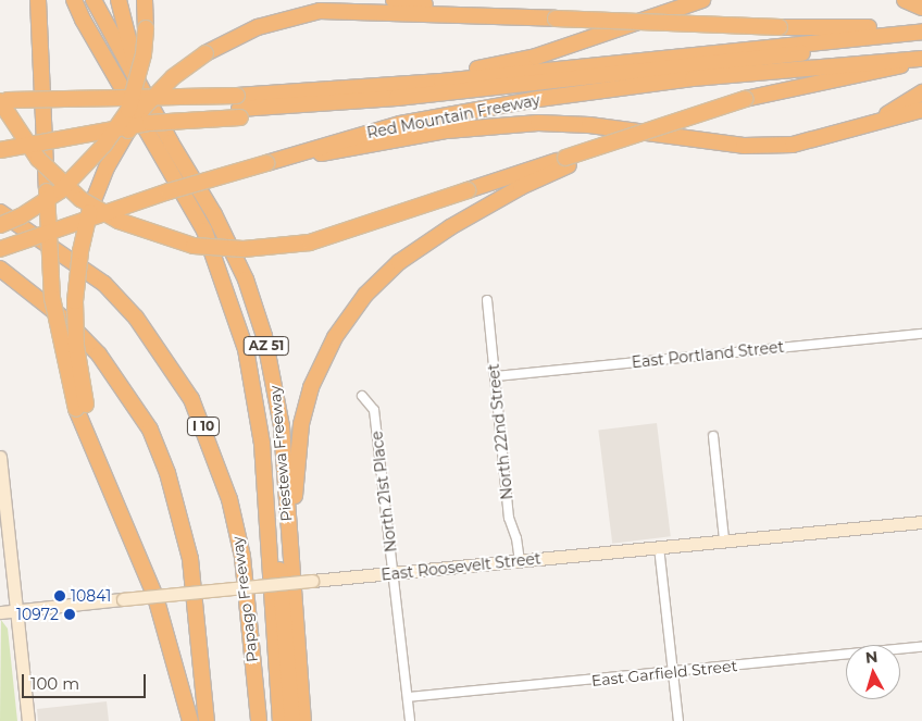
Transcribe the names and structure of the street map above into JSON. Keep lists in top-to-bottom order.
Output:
{
  "streets": {
    "highway": [
      "Red Mountain Freeway",
      "AZ 51",
      "I 10",
      "Piestewa Freeway",
      "Papago Freeway"
    ],
    "street": [
      "East Portland Street",
      "North 22nd Street",
      "North 21st Place",
      "East Roosevelt Street",
      "East Garfield Street"
    ]
  },
  "crossings": [
    ["East Portland Street", "North 22nd Street"],
    ["North 22nd Street", "East Roosevelt Street"],
    ["North 21st Place", "East Roosevelt Street"],
    ["North 21st Place", "East Garfield Street"]
  ],
  "places": ["10841", "10972"],
  "scale_bar": "100 m",
  "north": "top"
}
